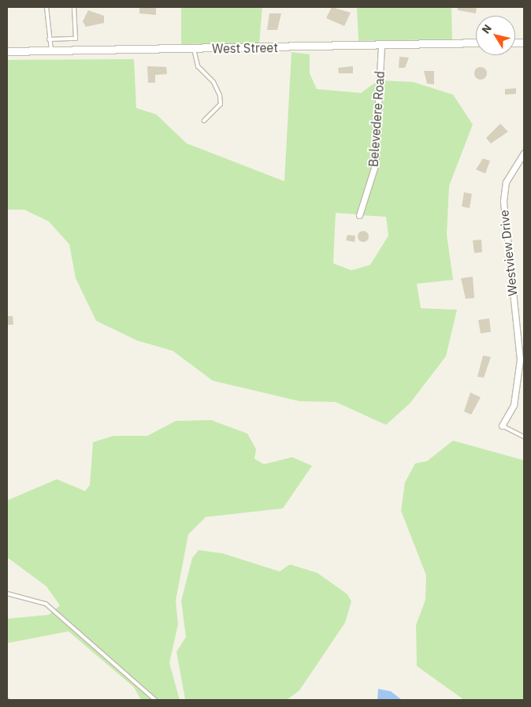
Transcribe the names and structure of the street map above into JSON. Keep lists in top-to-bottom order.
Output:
{
  "streets": {
    "street": ["West Street", "Belevedere Road", "Westview Drive"]
  },
  "crossings": [
    ["West Street", "Belevedere Road"]
  ],
  "north": "top left"
}
